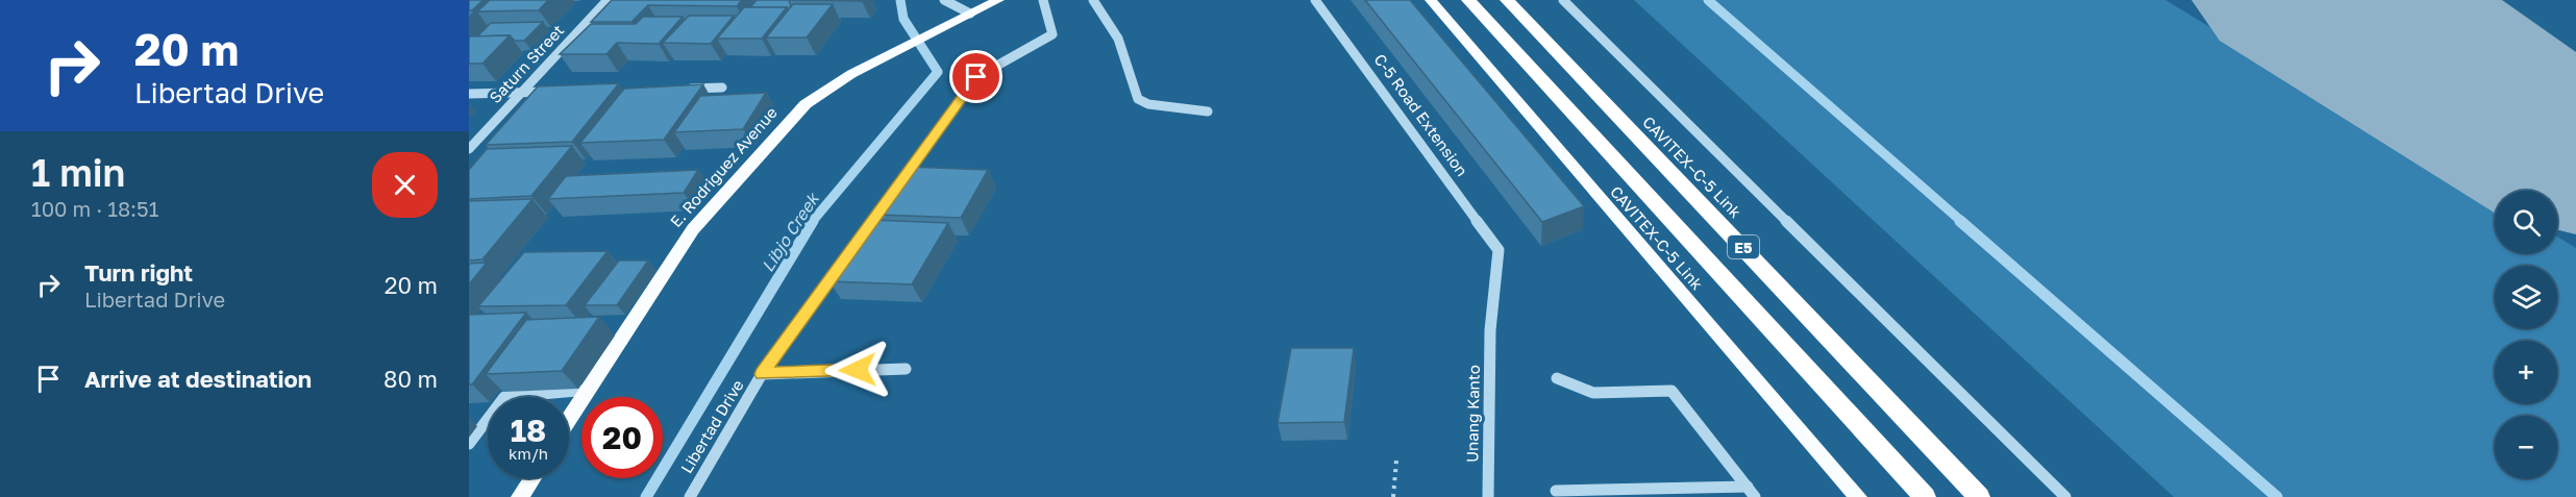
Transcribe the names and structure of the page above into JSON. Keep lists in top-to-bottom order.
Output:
{
  "streets": {
    "highway": ["CAVITEX–C-5 Link", "E5"],
    "main road": ["E. Rodriguez Avenue", "CAVITEX-C-5 Link"],
    "street": [
      "Saturn Street",
      "C-5 Road Extension",
      "Unang Kanto",
      "Libertad Drive"
    ]
  },
  "crossings": [
    ["C-5 Road Extension", "Unang Kanto"]
  ],
  "water": ["Libjo Creek"],
  "page": {
    "turn": ["20 m", "Libertad Drive"],
    "heading": ["1 min", "100 m · 18:51"],
    "map_buttons": ["+", "−"],
    "list": [
      {
        "name": "Turn right",
        "note": "Libertad Drive",
        "value": "20 m"
      },
      {
        "name": "Arrive at destination",
        "value": "80 m"
      }
    ],
    "speed": "18 km/h",
    "limit": "20"
  }
}
